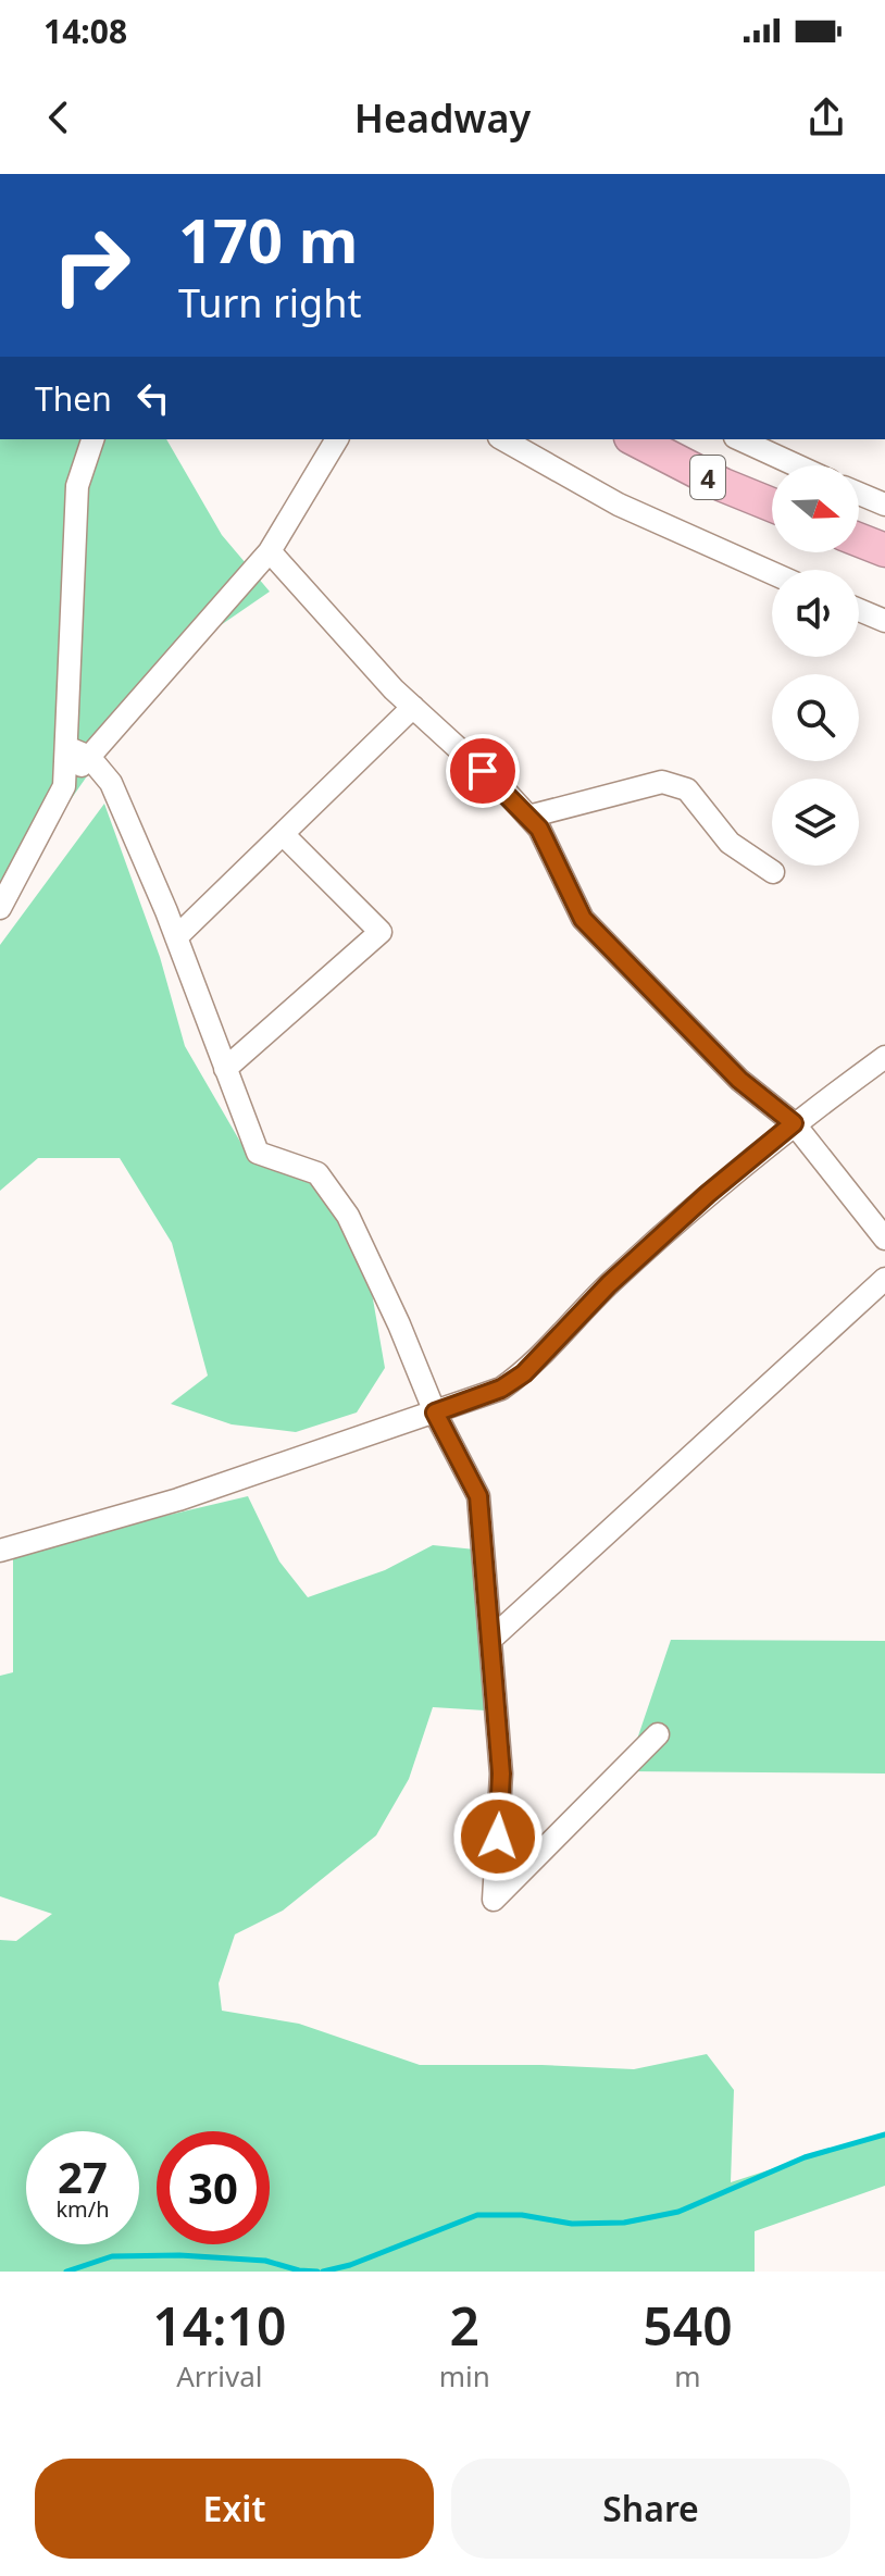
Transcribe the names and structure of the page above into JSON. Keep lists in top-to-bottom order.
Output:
{
  "streets": {
    "highway": ["4"]
  },
  "north": "right",
  "page": {
    "status": "14:08",
    "header": "Headway",
    "turn": ["170 m", "Turn right"],
    "then": "Then",
    "speed": "27 km/h",
    "limit": "30",
    "eta": [
      "14:10",
      "Arrival",
      "2",
      "min",
      "540",
      "m"
    ],
    "buttons": ["Exit", "Share"]
  }
}
